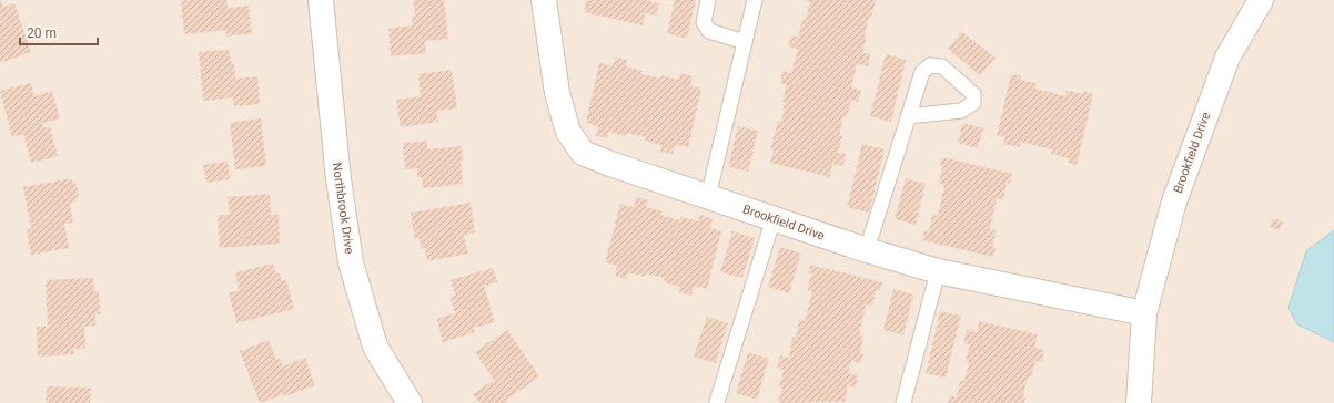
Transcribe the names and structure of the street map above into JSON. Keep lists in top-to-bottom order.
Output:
{
  "streets": {
    "street": ["Brookfield Drive", "Northbrook Drive"]
  },
  "scale_bar": "20 m"
}
